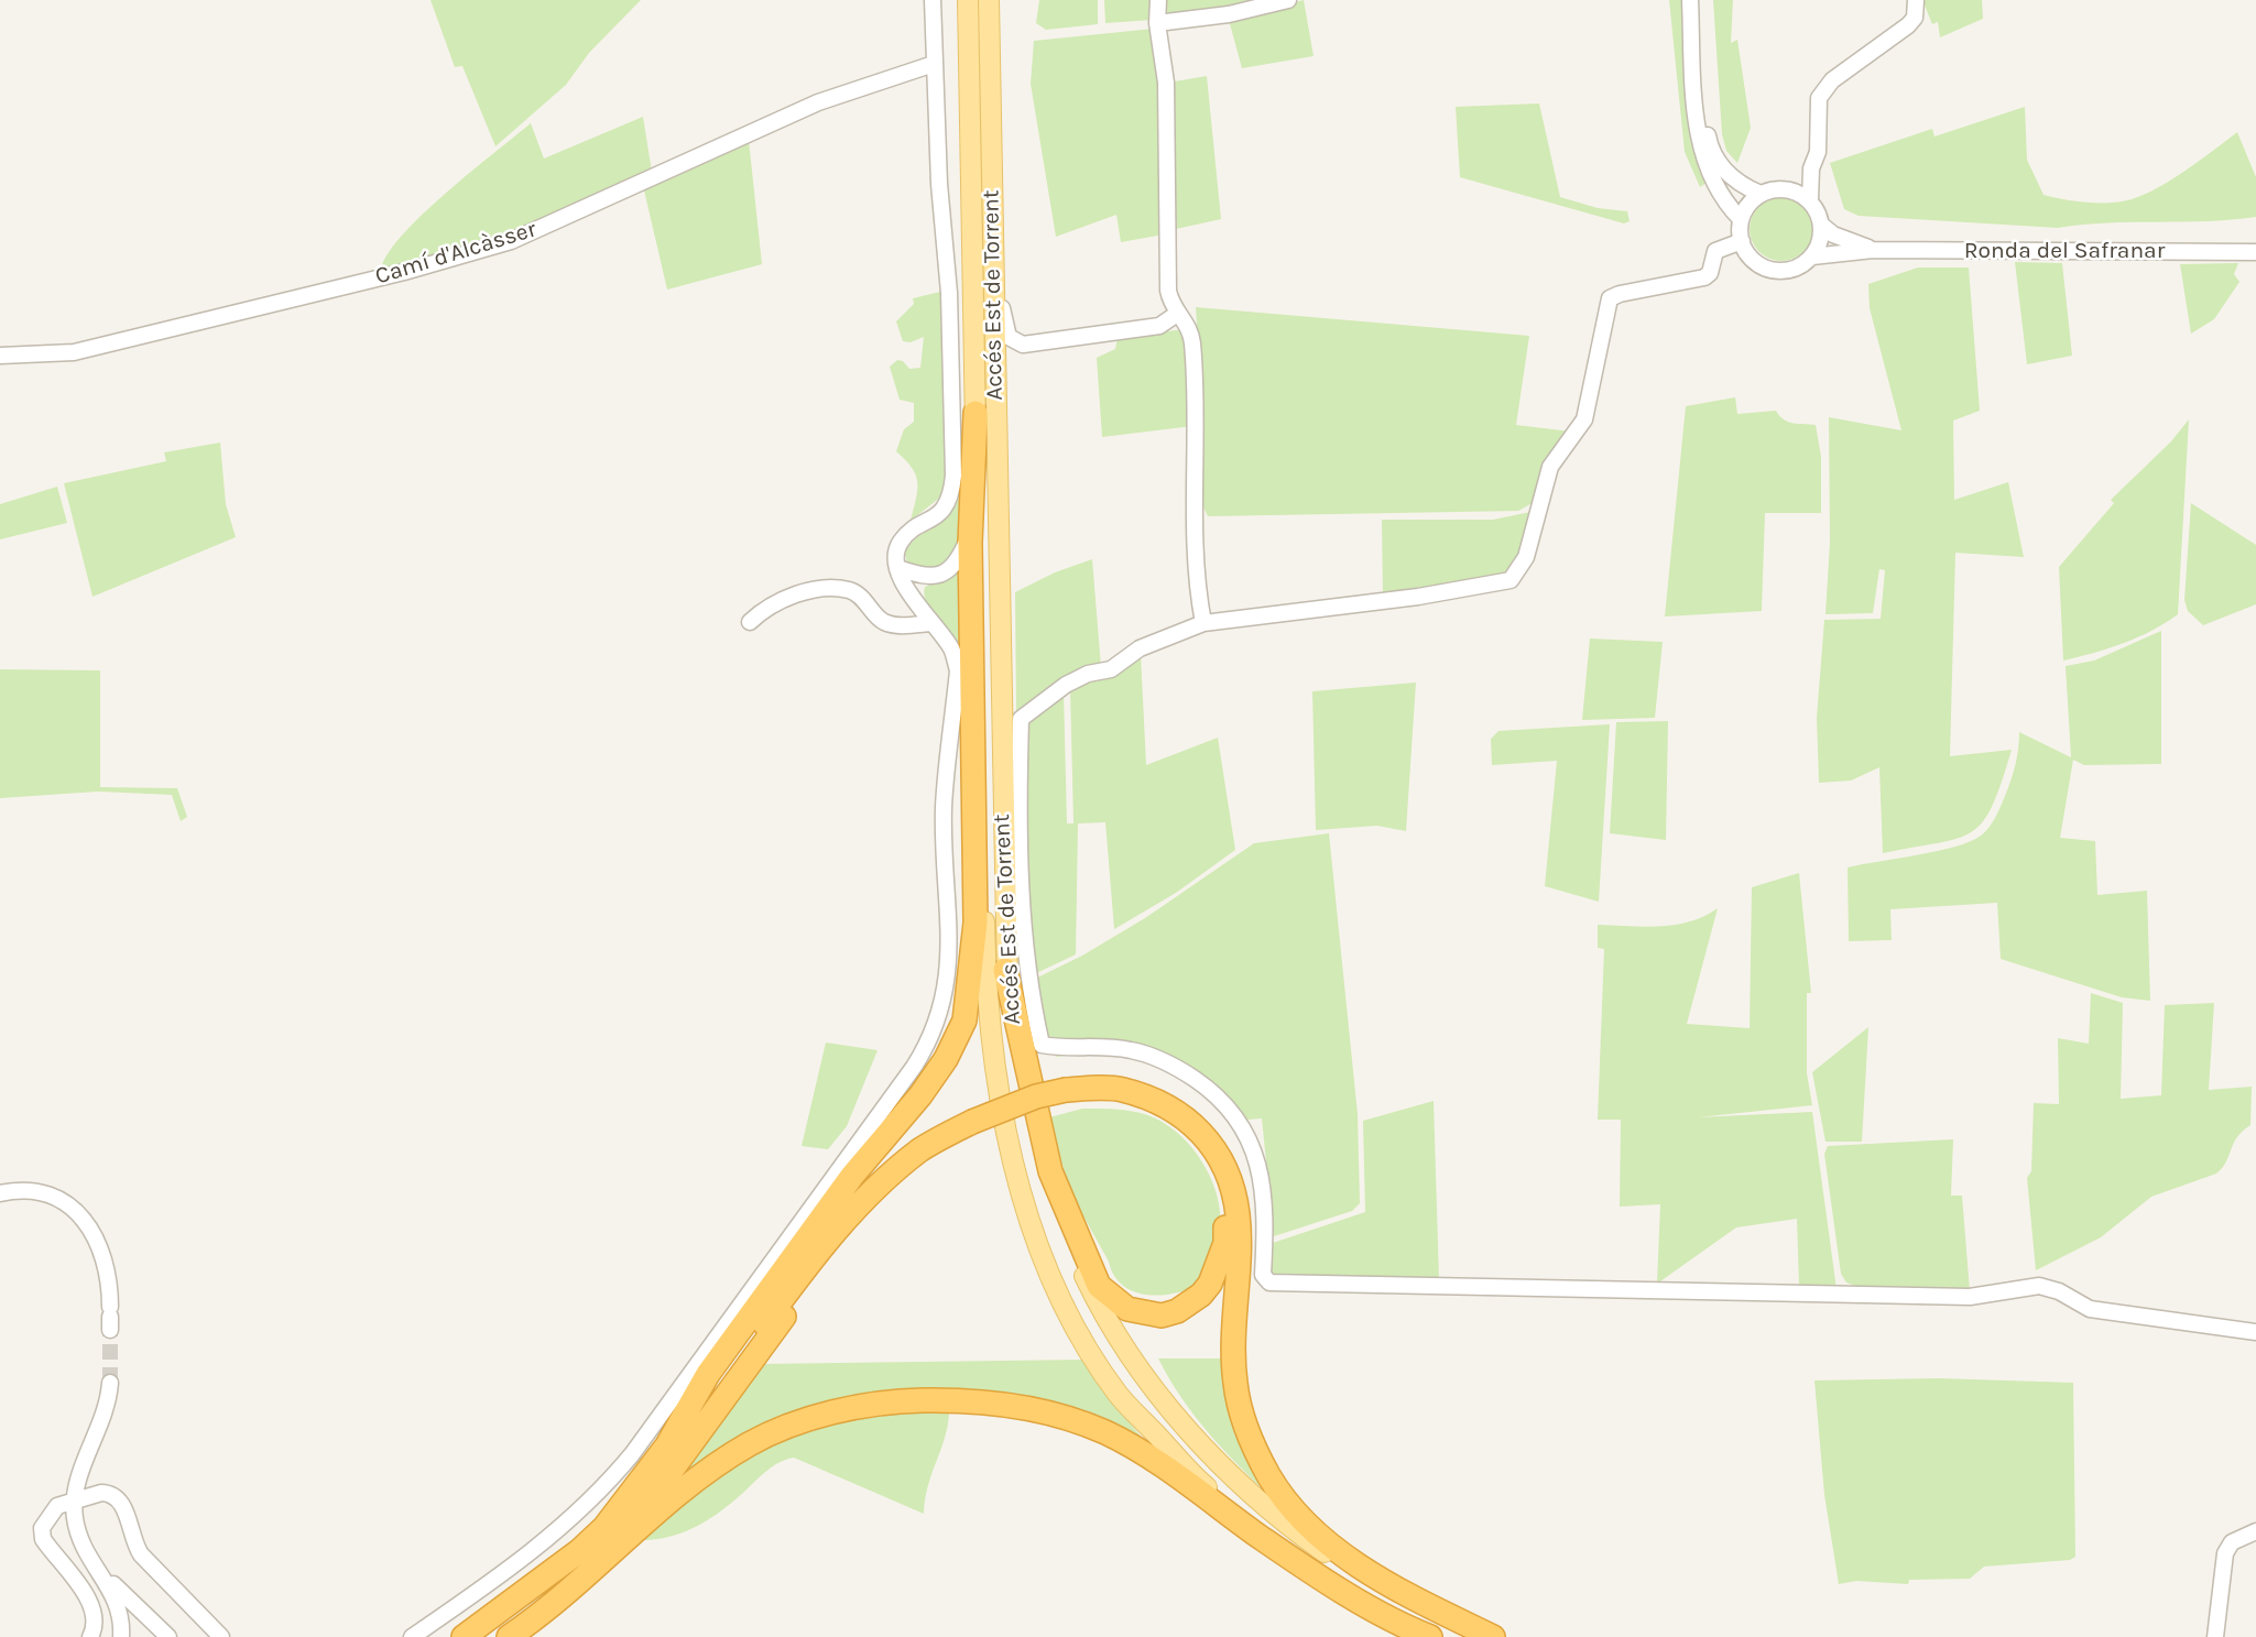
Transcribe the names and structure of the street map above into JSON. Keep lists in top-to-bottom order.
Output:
{
  "streets": {
    "main road": ["Accés Est de Torrent"],
    "street": ["Ronda del Safranar", "Camí d'Alcàsser"]
  }
}
